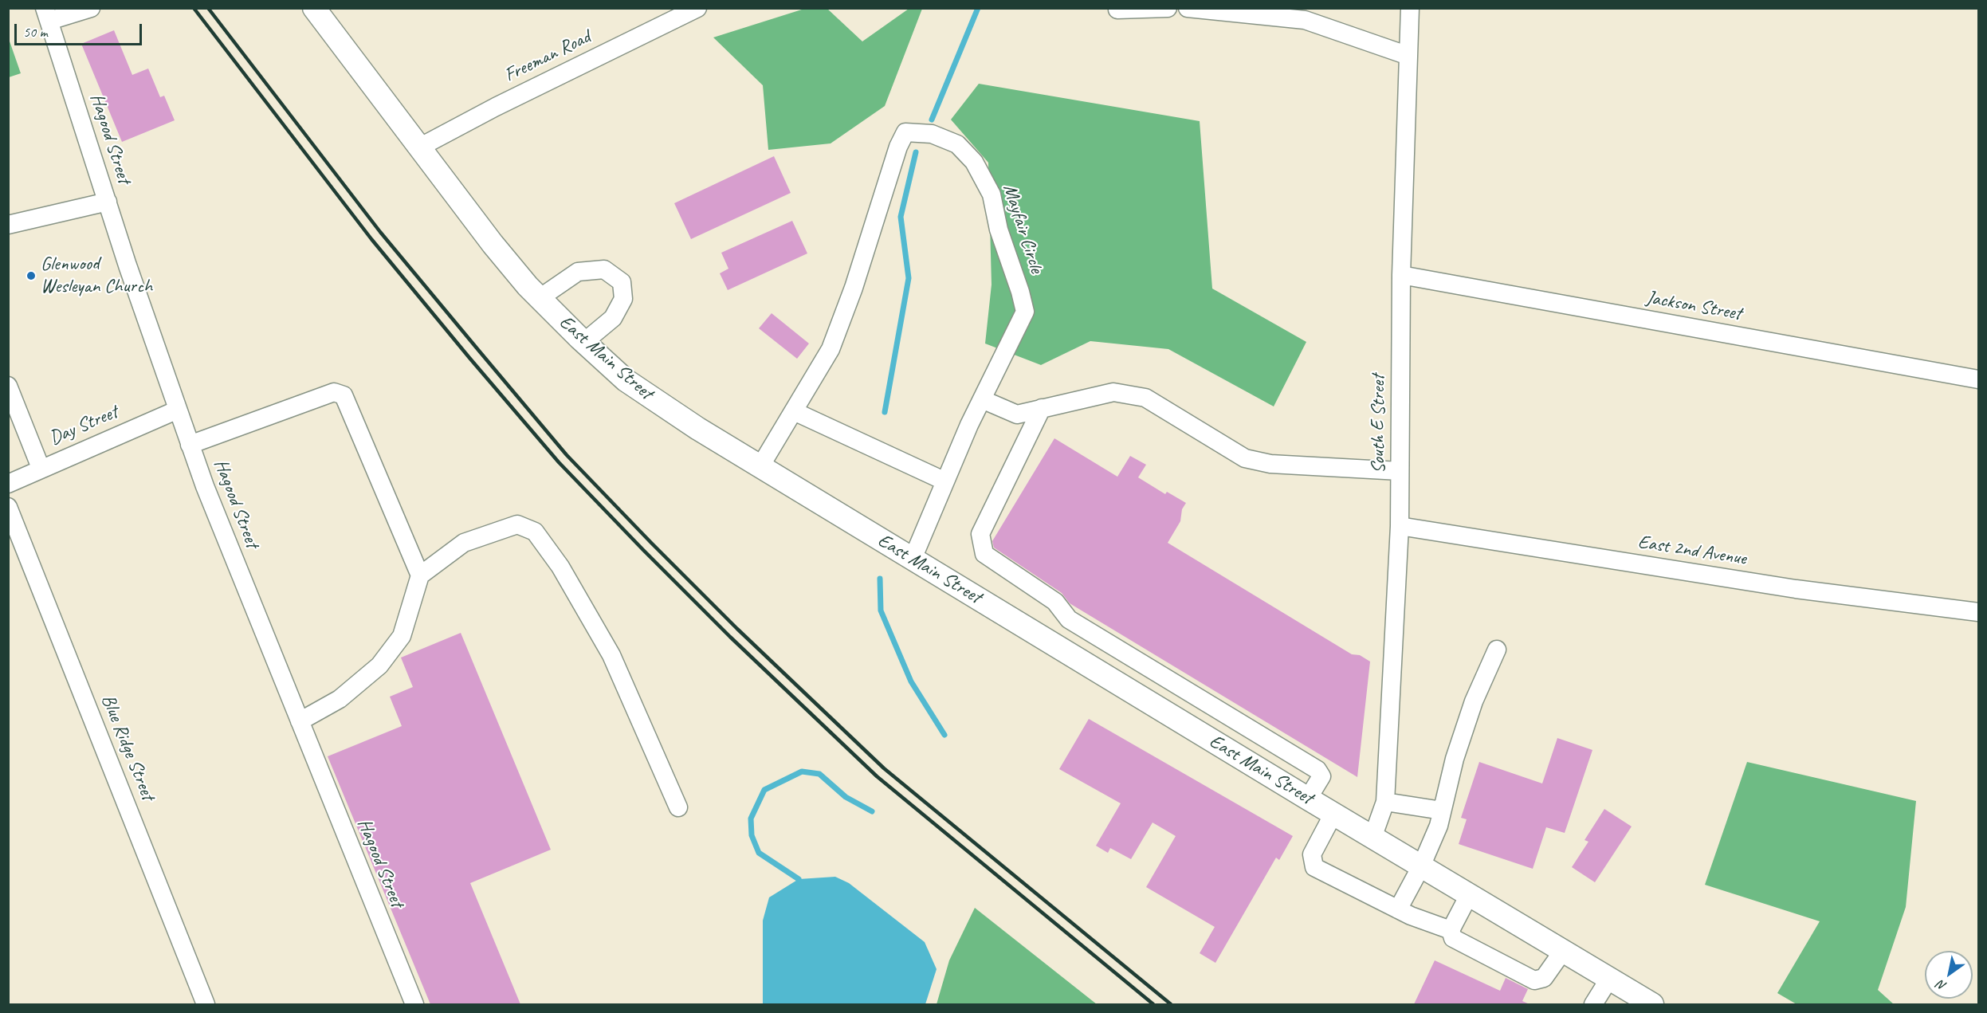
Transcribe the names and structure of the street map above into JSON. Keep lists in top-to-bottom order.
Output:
{
  "streets": {
    "main road": ["East Main Street"],
    "street": [
      "Freeman Road",
      "Hagood Street",
      "Mayfair Circle",
      "Jackson Street",
      "South E Street",
      "Day Street",
      "East 2nd Avenue",
      "Blue Ridge Street"
    ]
  },
  "crossings": [
    ["Freeman Road", "East Main Street"],
    ["Hagood Street", "Day Street"],
    ["Mayfair Circle", "East Main Street"],
    ["Jackson Street", "South E Street"],
    ["East Main Street", "South E Street"],
    ["South E Street", "East 2nd Avenue"]
  ],
  "places": ["Glenwood Wesleyan Church"],
  "scale_bar": "50 m",
  "north": "bottom left"
}
